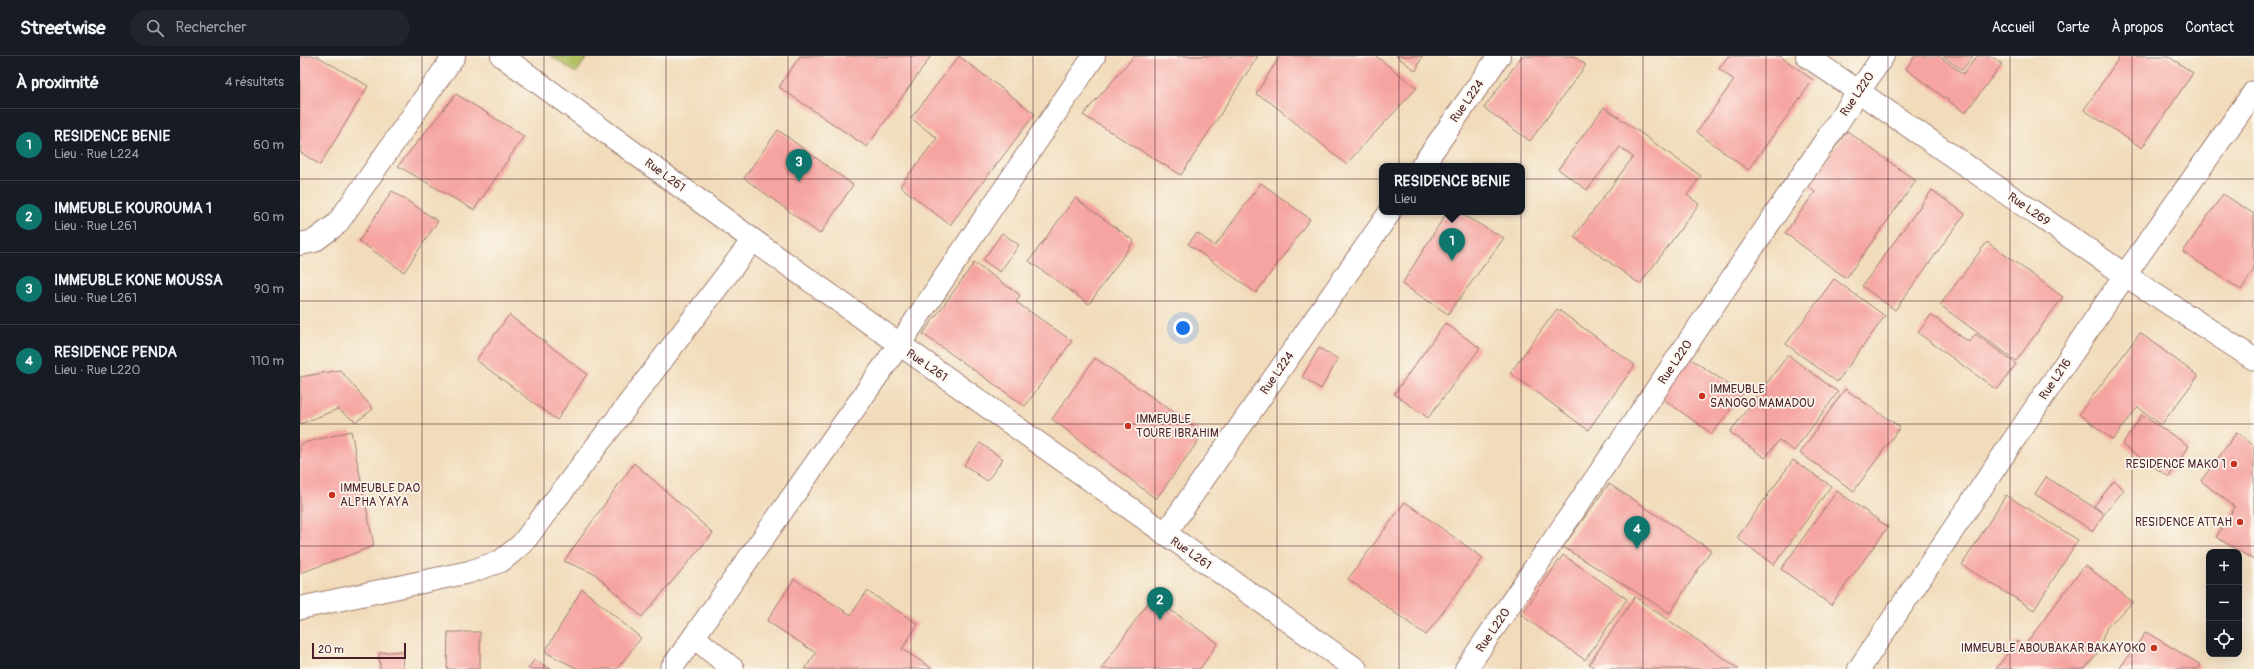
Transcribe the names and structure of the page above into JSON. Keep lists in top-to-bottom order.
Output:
{
  "streets": {
    "street": [
      "Rue L220",
      "Rue L224",
      "Rue L261",
      "Rue L269",
      "Rue L216"
    ]
  },
  "crossings": [
    ["Rue L220", "Rue L269"],
    ["Rue L224", "Rue L261"],
    ["Rue L269", "Rue L216"]
  ],
  "places": [
    "IMMEUBLE SANOGO MAMADOU",
    "IMMEUBLE TOURE IBRAHIM",
    "RESIDENCE MAKO 1",
    "IMMEUBLE DAO ALPHA YAYA",
    "RESIDENCE ATTAH",
    "IMMEUBLE ABOUBAKAR BAKAYOKO"
  ],
  "scale_bar": "20 m",
  "page": {
    "header": "Streetwise",
    "search": "Rechercher",
    "nav": [
      "Accueil",
      "Carte",
      "À propos",
      "Contact"
    ],
    "heading": ["À proximité", "4 résultats"],
    "list": [
      {
        "mark": "1",
        "name": "RESIDENCE BENIE",
        "note": "Lieu · Rue L224",
        "value": "60 m"
      },
      {
        "mark": "2",
        "name": "IMMEUBLE KOUROUMA 1",
        "note": "Lieu · Rue L261",
        "value": "60 m"
      },
      {
        "mark": "3",
        "name": "IMMEUBLE KONE MOUSSA",
        "note": "Lieu · Rue L261",
        "value": "90 m"
      },
      {
        "mark": "4",
        "name": "RESIDENCE PENDA",
        "note": "Lieu · Rue L220",
        "value": "110 m"
      }
    ],
    "pins": [
      "3",
      "1",
      "4",
      "2"
    ],
    "popup": ["RESIDENCE BENIE", "Lieu"],
    "map_buttons": ["+", "−"],
    "scale": "20 m"
  }
}
